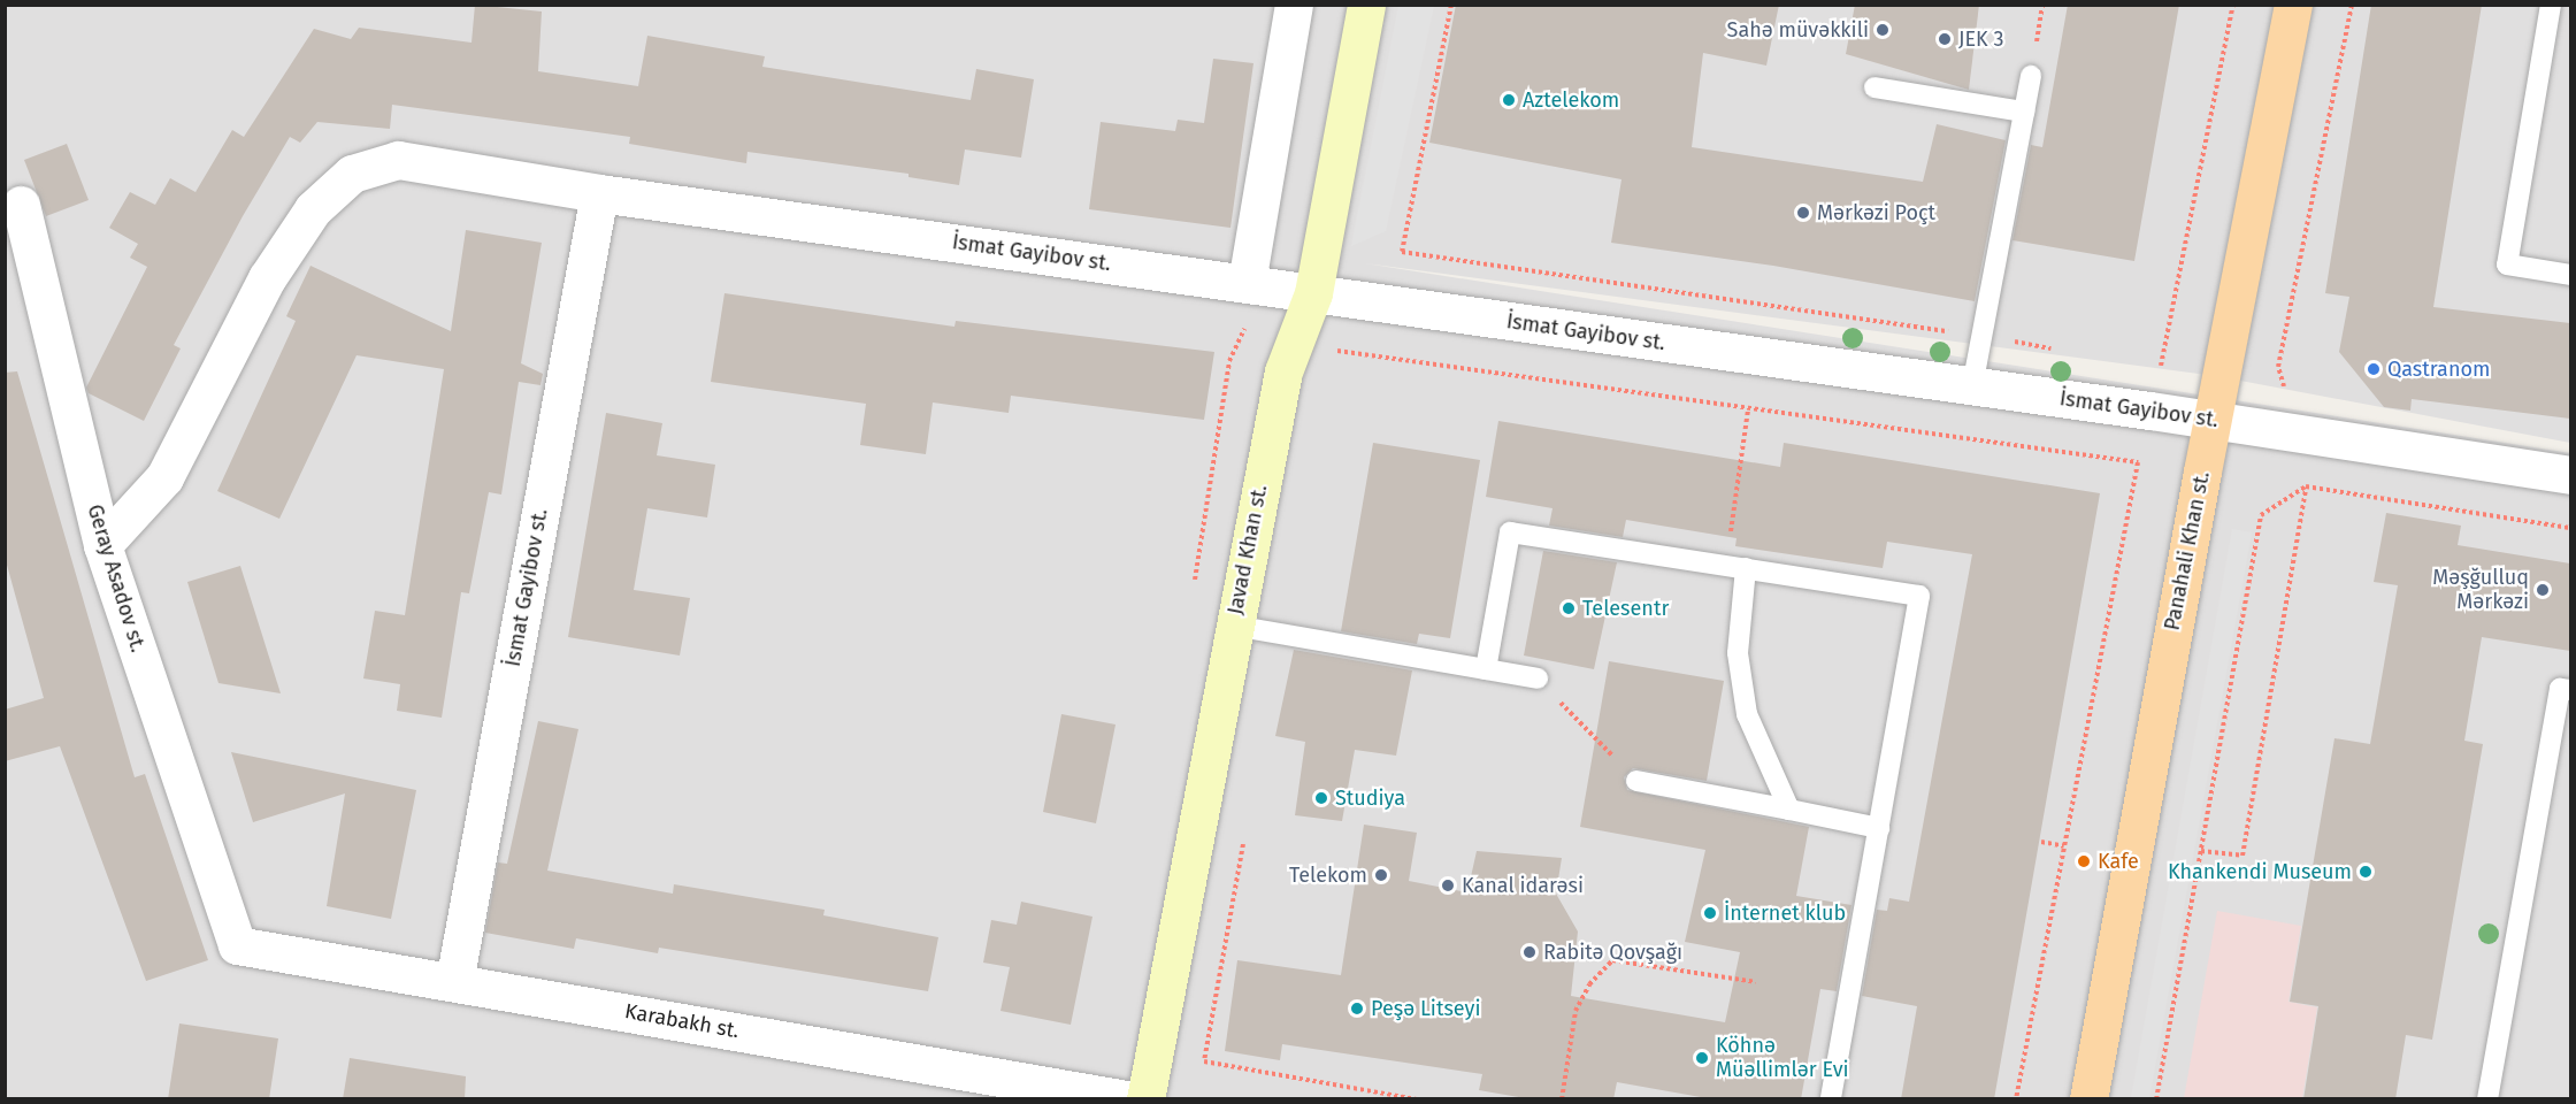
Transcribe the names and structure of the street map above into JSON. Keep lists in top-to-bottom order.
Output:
{
  "streets": {
    "main road": ["Panahali Khan st."],
    "street": [
      "İsmat Gayibov st.",
      "Javad Khan st.",
      "Geray Asadov st.",
      "Karabakh st."
    ]
  },
  "crossings": [
    ["İsmat Gayibov st.", "Javad Khan st."],
    ["İsmat Gayibov st.", "Panahali Khan st."],
    ["İsmat Gayibov st.", "Geray Asadov st."],
    ["İsmat Gayibov st.", "Karabakh st."],
    ["Geray Asadov st.", "Karabakh st."]
  ],
  "places": [
    "Sahə müvəkkili",
    "JEK 3",
    "Aztelekom",
    "Mərkəzi Poçt",
    "Qastranom",
    "Məşğulluq Mərkəzi",
    "Telesentr",
    "Studiya",
    "Kafe",
    "Khankendi Museum",
    "Telekom",
    "Kanal idarəsi",
    "İnternet klub",
    "Rabitə Qovşağı",
    "Peşə Litseyi",
    "Köhnə Müəllimlər Evi"
  ]
}
